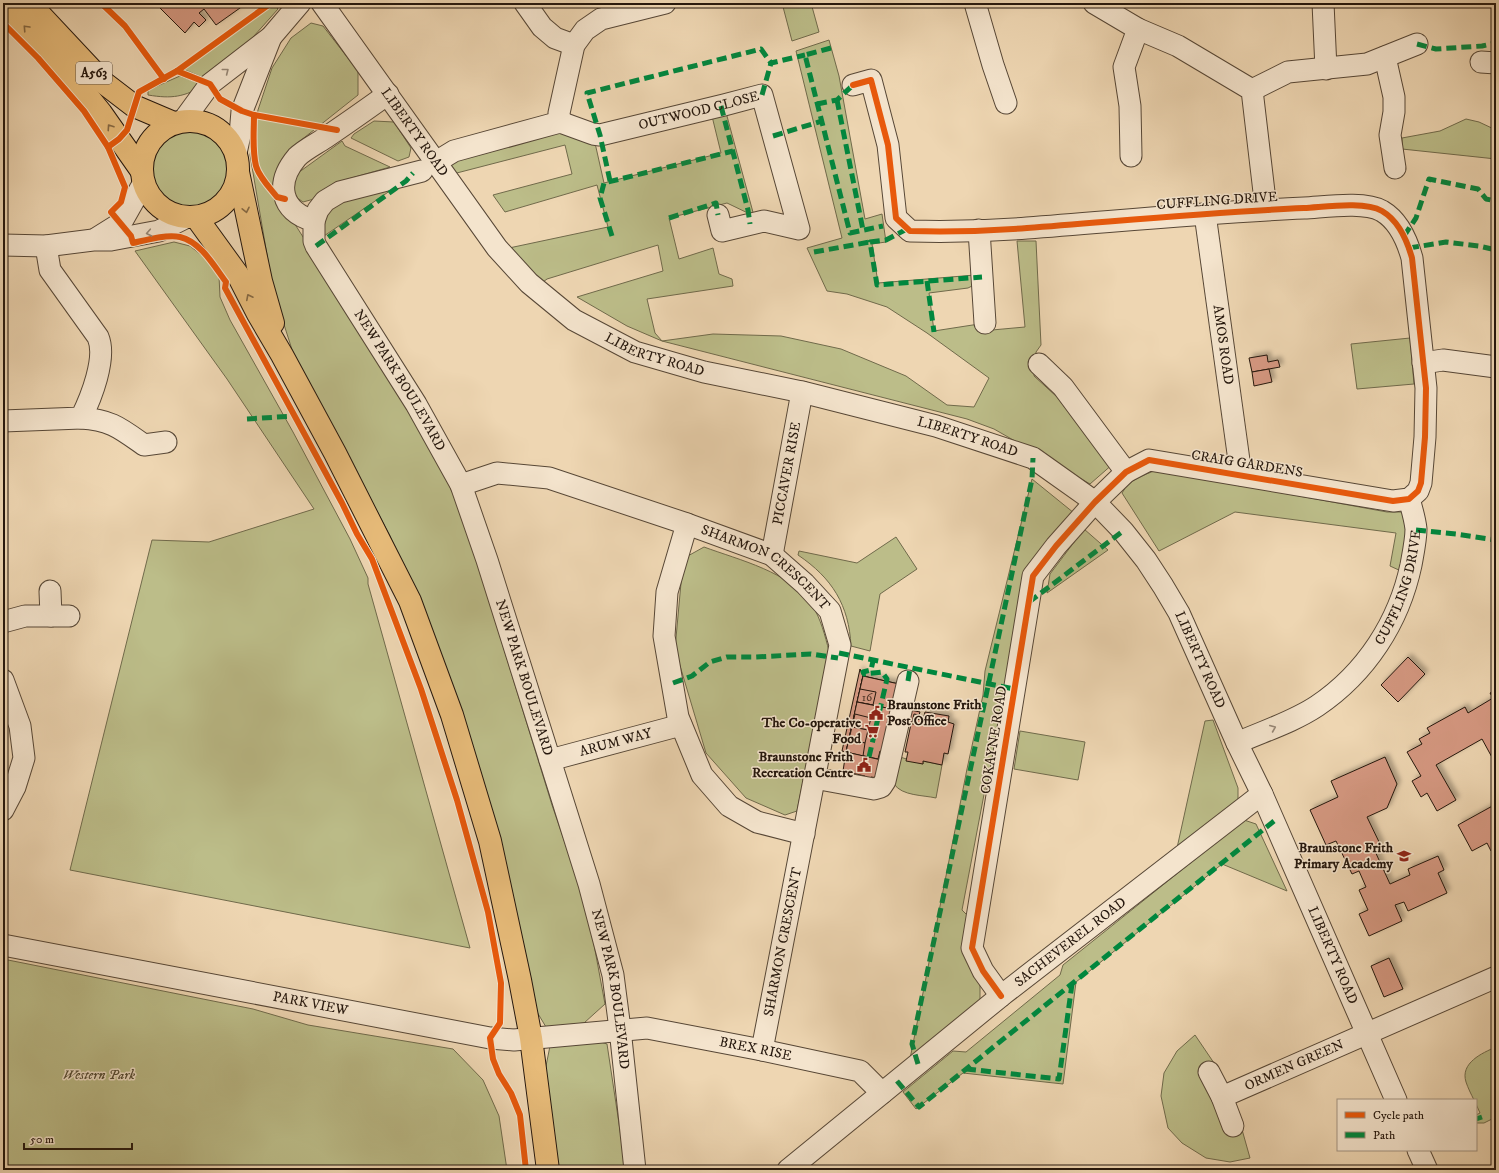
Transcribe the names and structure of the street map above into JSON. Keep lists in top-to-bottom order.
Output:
{
  "streets": {
    "highway": ["A563"],
    "street": [
      "OUTWOOD CLOSE",
      "LIBERTY ROAD",
      "CUFFLING DRIVE",
      "AMOS ROAD",
      "NEW PARK BOULEVARD",
      "CRAIG GARDENS",
      "PICCAVER RISE",
      "SHARMON CRESCENT",
      "COKAYNE ROAD",
      "ARUM WAY",
      "SACHEVEREL ROAD",
      "PARK VIEW",
      "BREX RISE",
      "ORMEN GREEN"
    ]
  },
  "crossings": [
    ["LIBERTY ROAD", "CUFFLING DRIVE"],
    ["LIBERTY ROAD", "NEW PARK BOULEVARD"],
    ["LIBERTY ROAD", "CRAIG GARDENS"],
    ["LIBERTY ROAD", "PICCAVER RISE"],
    ["LIBERTY ROAD", "COKAYNE ROAD"],
    ["LIBERTY ROAD", "SACHEVEREL ROAD"],
    ["LIBERTY ROAD", "ORMEN GREEN"],
    ["CUFFLING DRIVE", "AMOS ROAD"],
    ["CUFFLING DRIVE", "CRAIG GARDENS"],
    ["AMOS ROAD", "CRAIG GARDENS"],
    ["NEW PARK BOULEVARD", "SHARMON CRESCENT"],
    ["NEW PARK BOULEVARD", "ARUM WAY"],
    ["NEW PARK BOULEVARD", "PARK VIEW"],
    ["NEW PARK BOULEVARD", "BREX RISE"],
    ["CRAIG GARDENS", "COKAYNE ROAD"],
    ["PICCAVER RISE", "SHARMON CRESCENT"],
    ["SHARMON CRESCENT", "ARUM WAY"],
    ["SHARMON CRESCENT", "BREX RISE"],
    ["COKAYNE ROAD", "SACHEVEREL ROAD"],
    ["SACHEVEREL ROAD", "BREX RISE"],
    ["PARK VIEW", "BREX RISE"]
  ],
  "parks": ["Western Park"],
  "places": {
    "public building": ["Braunstone Frith Post Office", "Braunstone Frith Recreation Centre"],
    "supermarket": ["The Co-operative Food"],
    "school or university": ["Braunstone Frith Primary Academy"]
  },
  "house_numbers": ["16"],
  "legend": ["Cycle path", "Path"],
  "scale_bar": "50 m"
}
